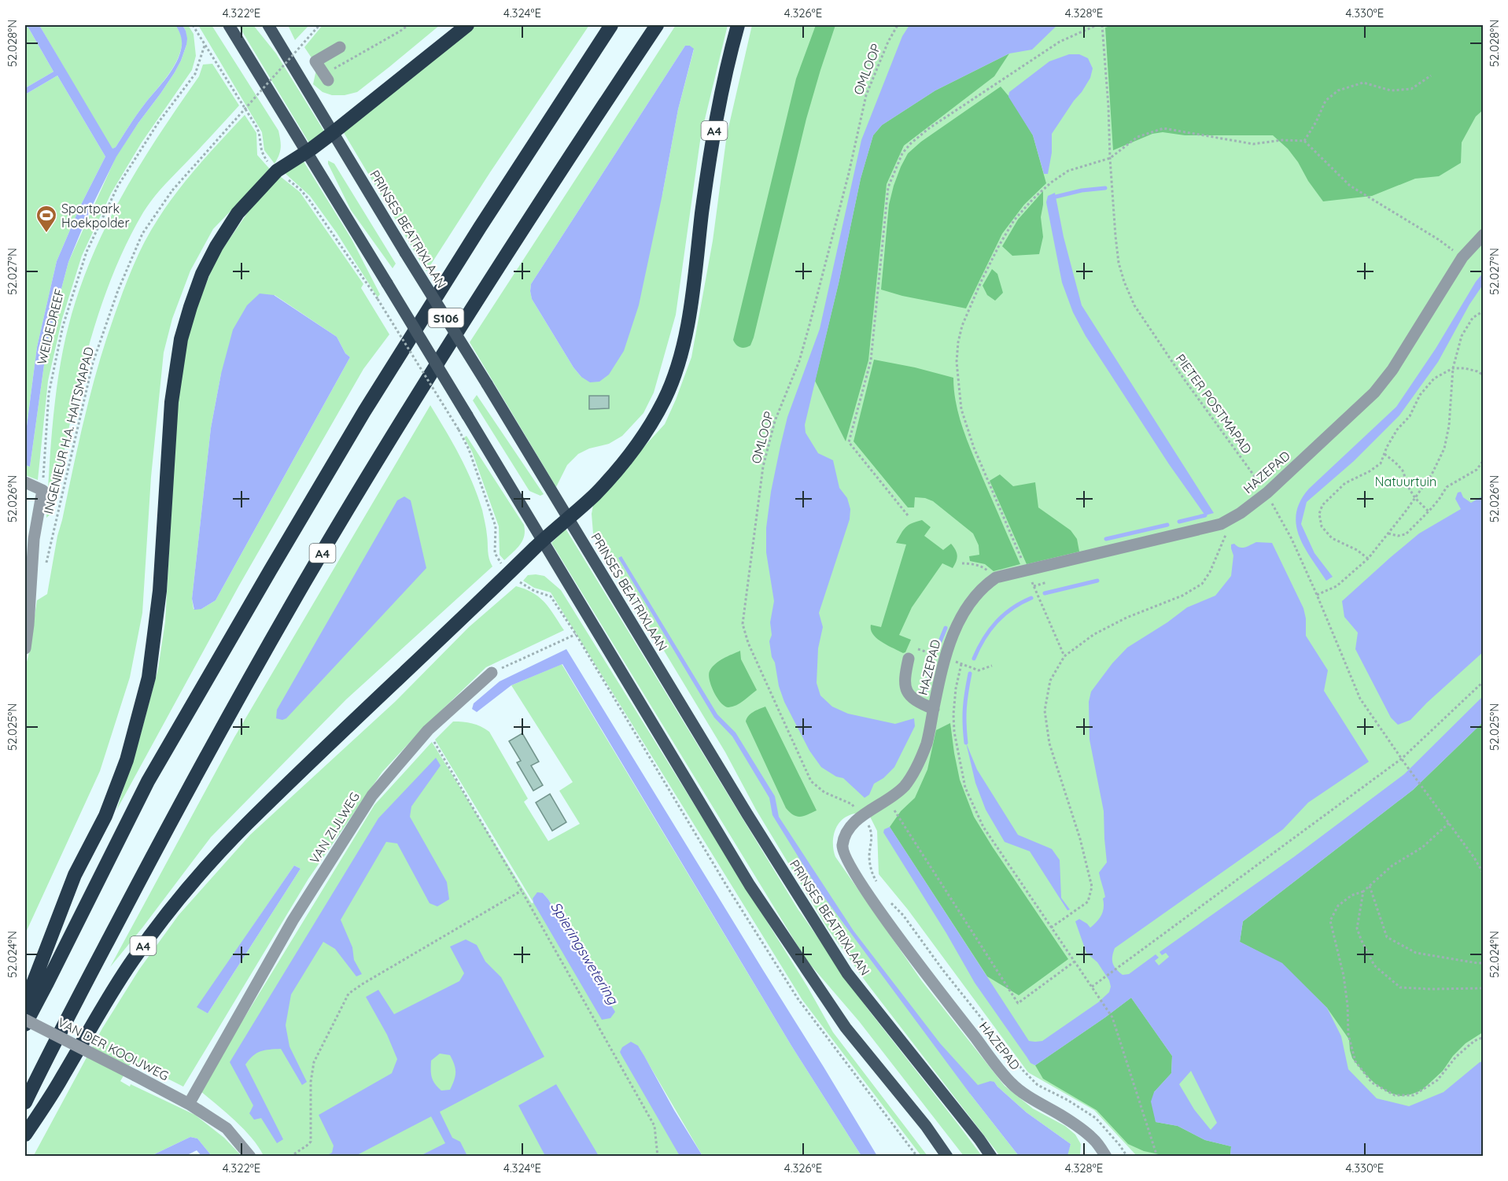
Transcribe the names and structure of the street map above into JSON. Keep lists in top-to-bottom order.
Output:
{
  "streets": {
    "highway": ["A4"],
    "main road": ["PRINSES BEATRIXLAAN", "S106"],
    "street": ["HAZEPAD", "VAN ZIJLWEG", "VAN DER KOOIJWEG"],
    "path": [
      "OMLOOP",
      "WEIDEDREEF",
      "PIETER POSTMAPAD",
      "INGENIEUR H.A. HAITSMAPAD"
    ]
  },
  "crossings": [
    ["OMLOOP", "HAZEPAD"],
    ["A4", "PRINSES BEATRIXLAAN"],
    ["A4", "S106"],
    ["PIETER POSTMAPAD", "HAZEPAD"],
    ["VAN ZIJLWEG", "VAN DER KOOIJWEG"]
  ],
  "water": ["Spieringswetering"],
  "parks": ["Natuurtuin"],
  "places": {
    "sports": ["Sportpark Hoekpolder"]
  },
  "coordinates": [
    "4.322°E",
    "4.324°E",
    "4.326°E",
    "4.328°E",
    "4.330°E",
    "52.028°N",
    "52.027°N",
    "52.026°N",
    "52.025°N",
    "52.024°N"
  ]
}
